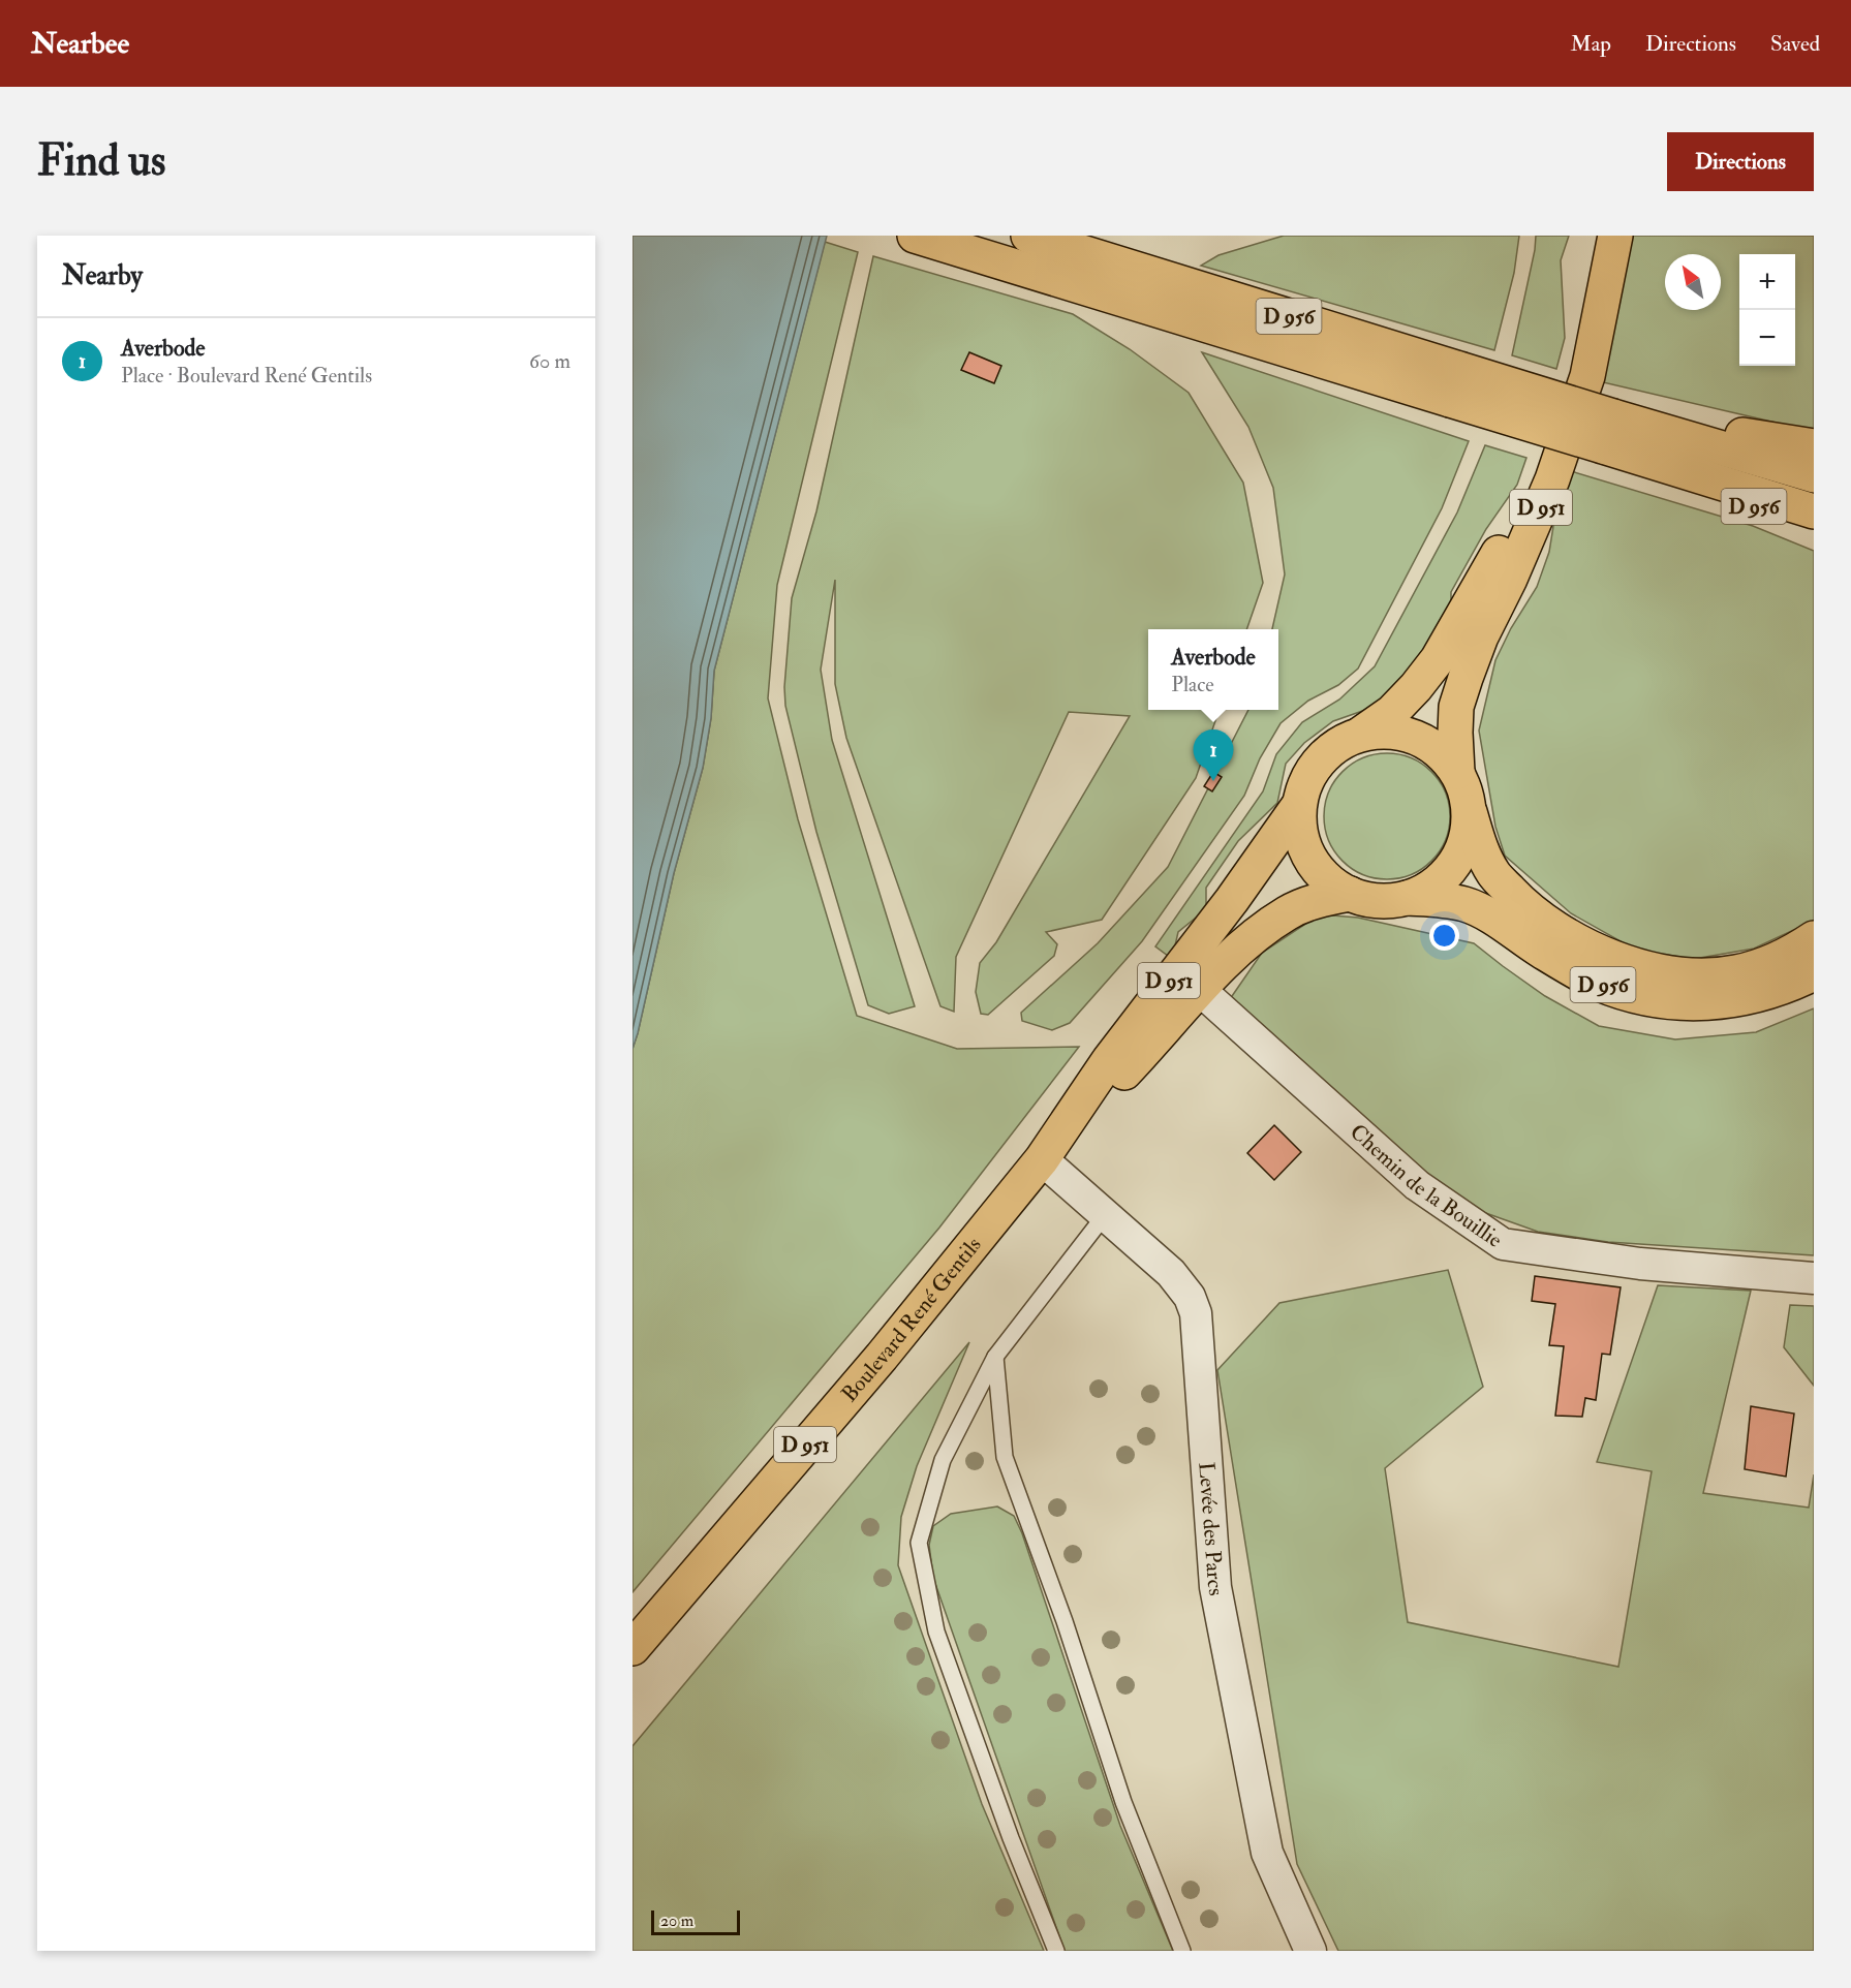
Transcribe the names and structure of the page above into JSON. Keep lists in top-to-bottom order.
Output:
{
  "streets": {
    "main road": ["D 956", "D 951", "Boulevard René Gentils"],
    "street": ["Chemin de la Bouillie", "Levée des Parcs"]
  },
  "crossings": [
    ["D 956", "D 951"],
    ["D 956", "Boulevard René Gentils"],
    ["D 951", "Boulevard René Gentils"],
    ["Chemin de la Bouillie", "Boulevard René Gentils"],
    ["Boulevard René Gentils", "Levée des Parcs"]
  ],
  "scale_bar": "20 m",
  "north": "top left",
  "page": {
    "header": "Nearbee",
    "nav": ["Map", "Directions", "Saved"],
    "buttons": "Directions",
    "title": "Find us",
    "heading": "Nearby",
    "map_buttons": ["+", "−"],
    "list": [
      {
        "mark": "1",
        "name": "Averbode",
        "note": "Place · Boulevard René Gentils",
        "value": "60 m"
      }
    ],
    "popup": ["Averbode", "Place"],
    "pins": "1",
    "scale": "20 m"
  }
}
